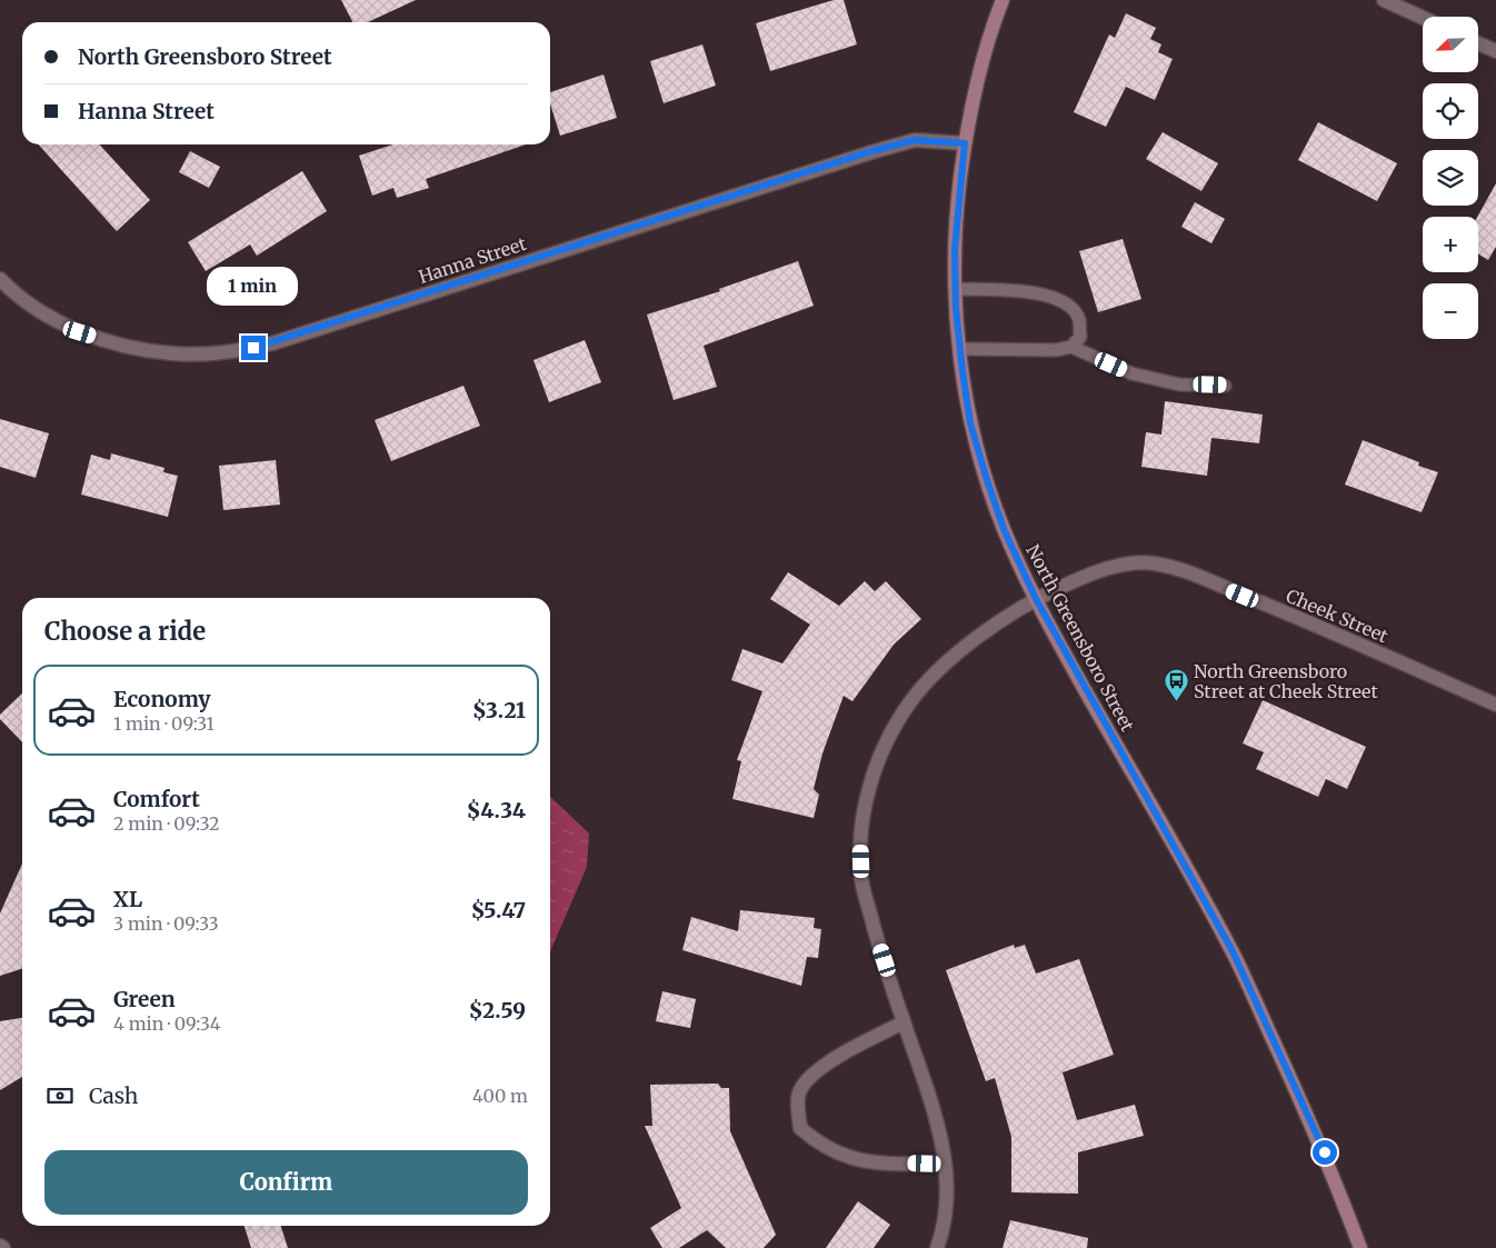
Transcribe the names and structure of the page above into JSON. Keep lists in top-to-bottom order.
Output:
{
  "streets": {
    "main road": ["North Greensboro Street"],
    "street": ["Hanna Street", "Cheek Street"]
  },
  "crossings": [
    ["Hanna Street", "North Greensboro Street"],
    ["Cheek Street", "North Greensboro Street"]
  ],
  "places": {
    "bus stop": ["North Greensboro Street at Cheek Street"]
  },
  "north": "bottom left",
  "page": {
    "map_buttons": ["+", "−"],
    "banner": ["North Greensboro Street", "Hanna Street"],
    "bubble": "1 min",
    "heading": "Choose a ride",
    "list": [
      {
        "name": "Economy",
        "note": "1 min · 09:31",
        "value": "$3.21"
      },
      {
        "name": "Comfort",
        "note": "2 min · 09:32",
        "value": "$4.34"
      },
      {
        "name": "XL",
        "note": "3 min · 09:33",
        "value": "$5.47"
      },
      {
        "name": "Green",
        "note": "4 min · 09:34",
        "value": "$2.59"
      }
    ],
    "pay": ["Cash", "400 m"],
    "buttons": "Confirm"
  }
}
